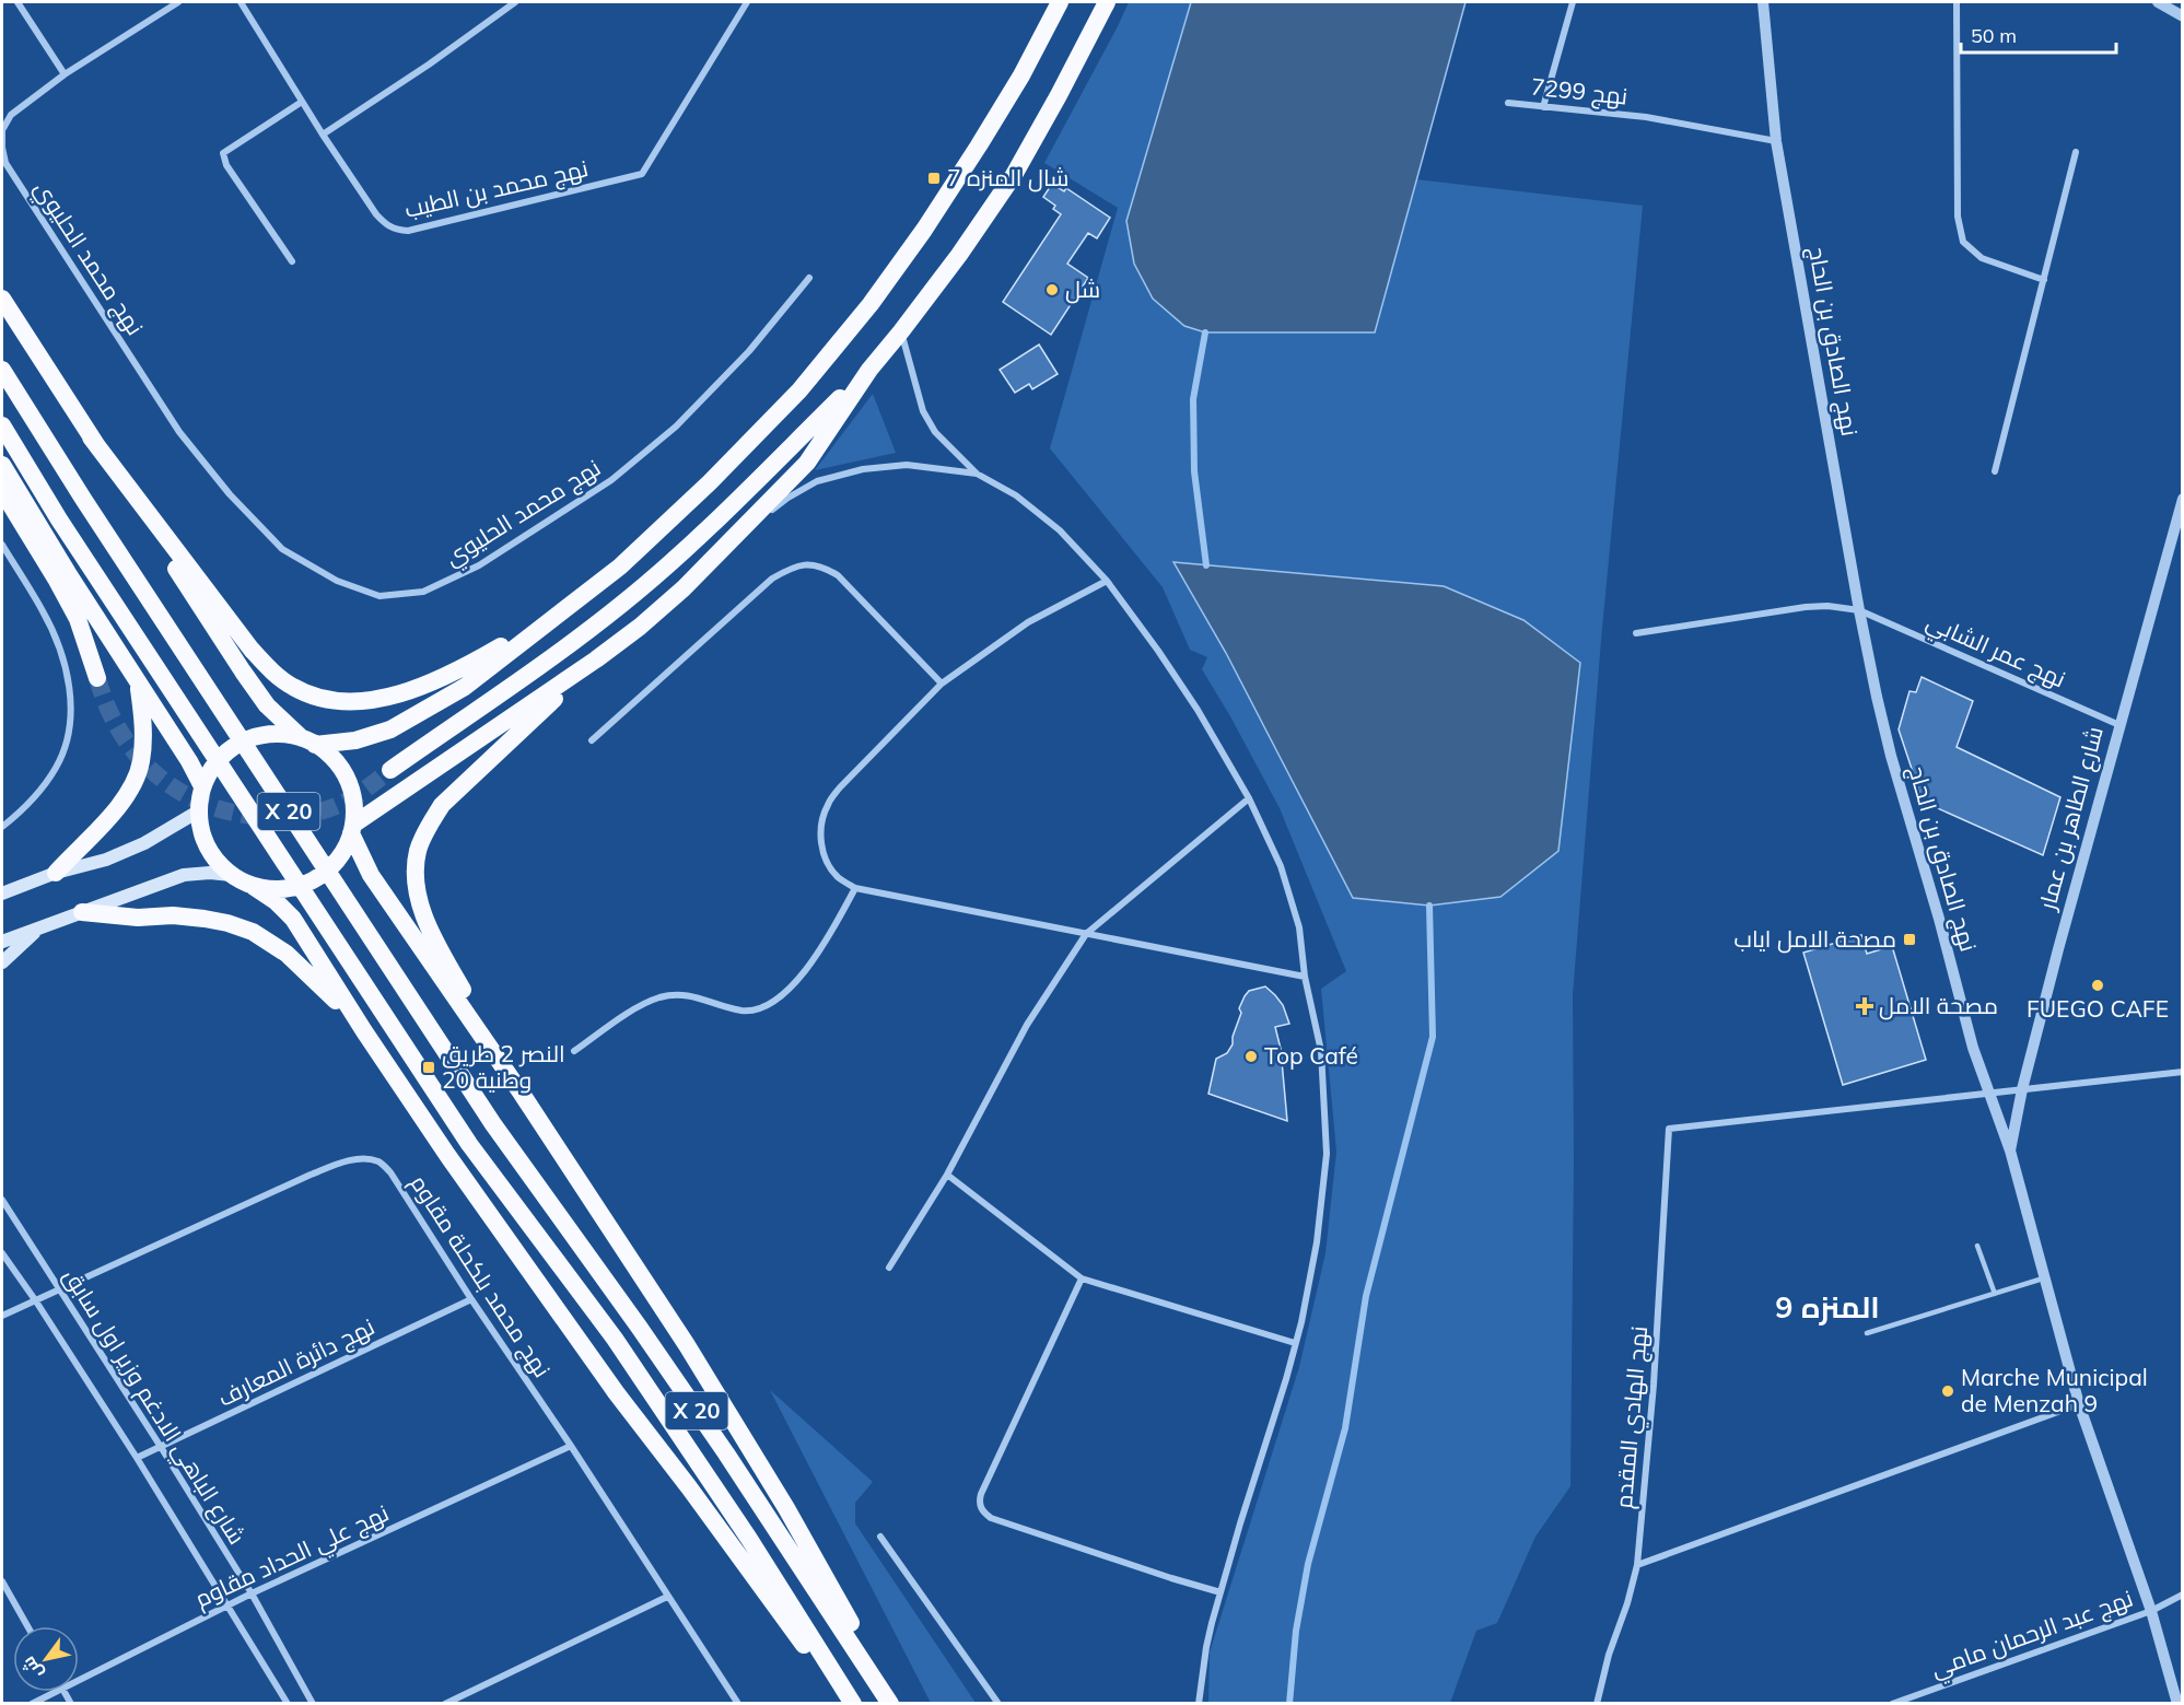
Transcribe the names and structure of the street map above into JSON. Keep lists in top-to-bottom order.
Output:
{
  "streets": {
    "highway": ["X 20"],
    "street": [
      "نهج 7299",
      "نهج محمد بن الطيب",
      "نهج محمد الحليوي",
      "نهج الصادق بن الحاج",
      "نهج عمر الشابي",
      "شارع الطاهر بن عمار",
      "نهج محمد بلكحلة مقاوم",
      "نهج دائرة المعارف",
      "شارع الباهي الادغم وزير اول سابق",
      "نهج الهادي المقدم",
      "نهج علي الحداد مقاوم",
      "نهج عبد الرحمان مامي"
    ]
  },
  "crossings": [
    ["نهج 7299", "نهج الصادق بن الحاج"],
    ["نهج الصادق بن الحاج", "نهج عمر الشابي"],
    ["نهج الصادق بن الحاج", "شارع الطاهر بن عمار"],
    ["نهج الصادق بن الحاج", "نهج الهادي المقدم"],
    ["نهج الصادق بن الحاج", "نهج عبد الرحمان مامي"],
    ["نهج عمر الشابي", "شارع الطاهر بن عمار"],
    ["نهج محمد بلكحلة مقاوم", "نهج دائرة المعارف"],
    ["نهج محمد بلكحلة مقاوم", "شارع الباهي الادغم وزير اول سابق"],
    ["نهج محمد بلكحلة مقاوم", "نهج علي الحداد مقاوم"],
    ["نهج دائرة المعارف", "شارع الباهي الادغم وزير اول سابق"],
    ["شارع الباهي الادغم وزير اول سابق", "نهج علي الحداد مقاوم"]
  ],
  "districts": ["المنزه 9"],
  "places": {
    "transit": ["شال المنزه 7", "مصحة الامل اياب", "النصر 2 طريق وطنية 20"],
    "other": [
      "شل",
      "FUEGO CAFE",
      "Top Café",
      "Marche Municipal de Menzah 9"
    ],
    "health": ["مصحة الامل"]
  },
  "scale_bar": "50 m",
  "north": "bottom left"
}
